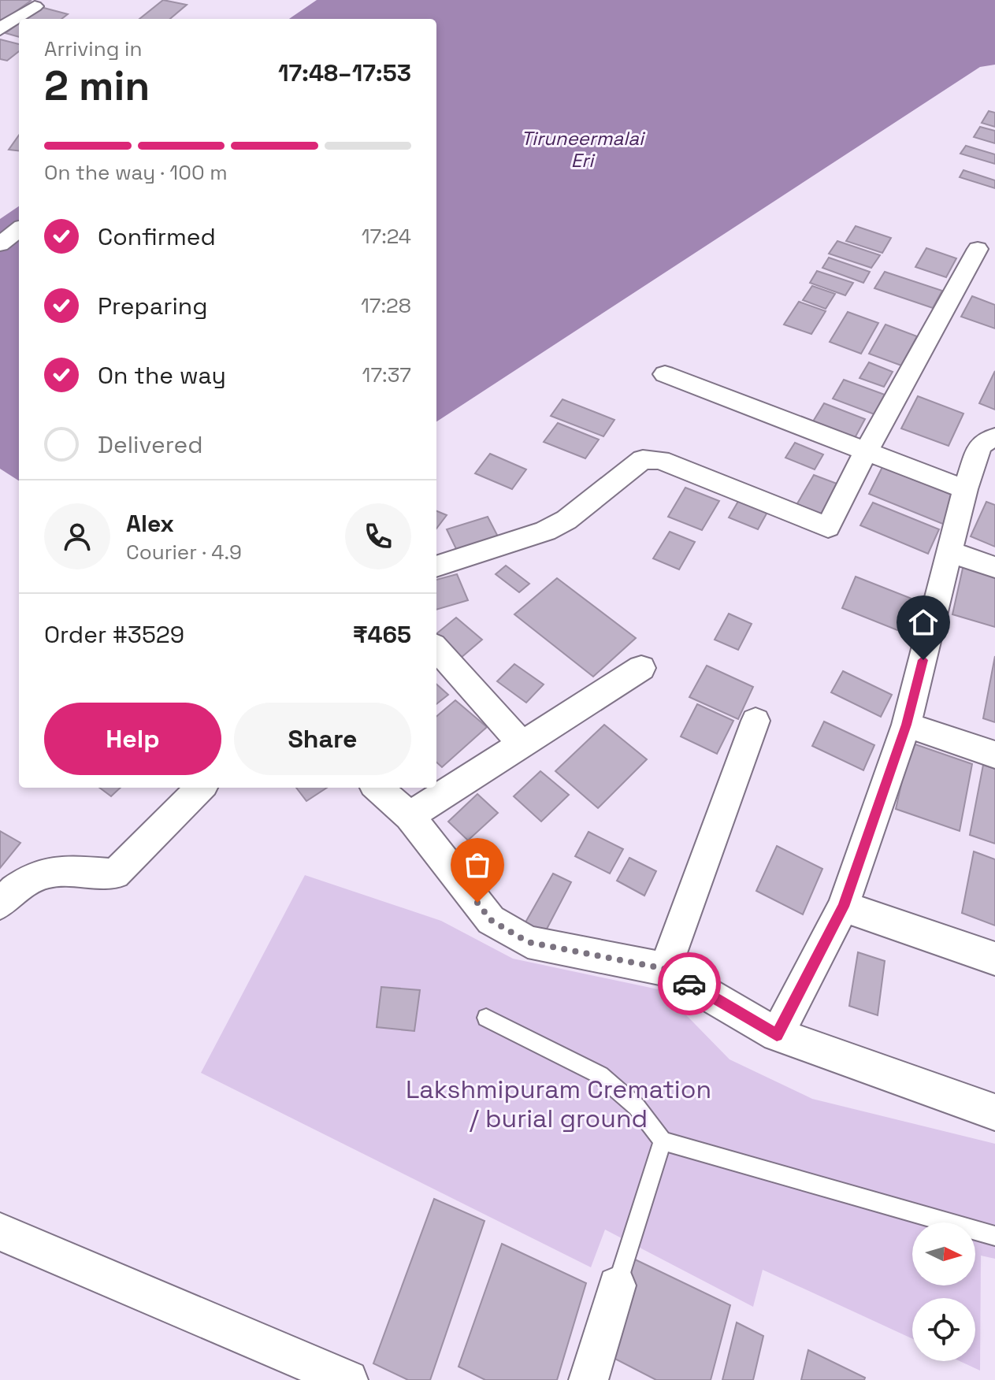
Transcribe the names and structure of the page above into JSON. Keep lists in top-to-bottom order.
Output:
{
  "water": ["Tiruneermalai Eri"],
  "parks": ["Lakshmipuram Cremation / burial ground"],
  "north": "right",
  "page": {
    "heading": ["2 min", "Arriving in", "17:48–17:53"],
    "panel": [
      "Alex",
      "Courier · 4.9",
      "Order #3529",
      "₹465"
    ],
    "bar": "On the way · 100 m",
    "list": [
      ["Confirmed", "17:24"],
      ["Preparing", "17:28"],
      ["On the way", "17:37"],
      "Delivered"
    ],
    "buttons": ["Help", "Share"]
  }
}
